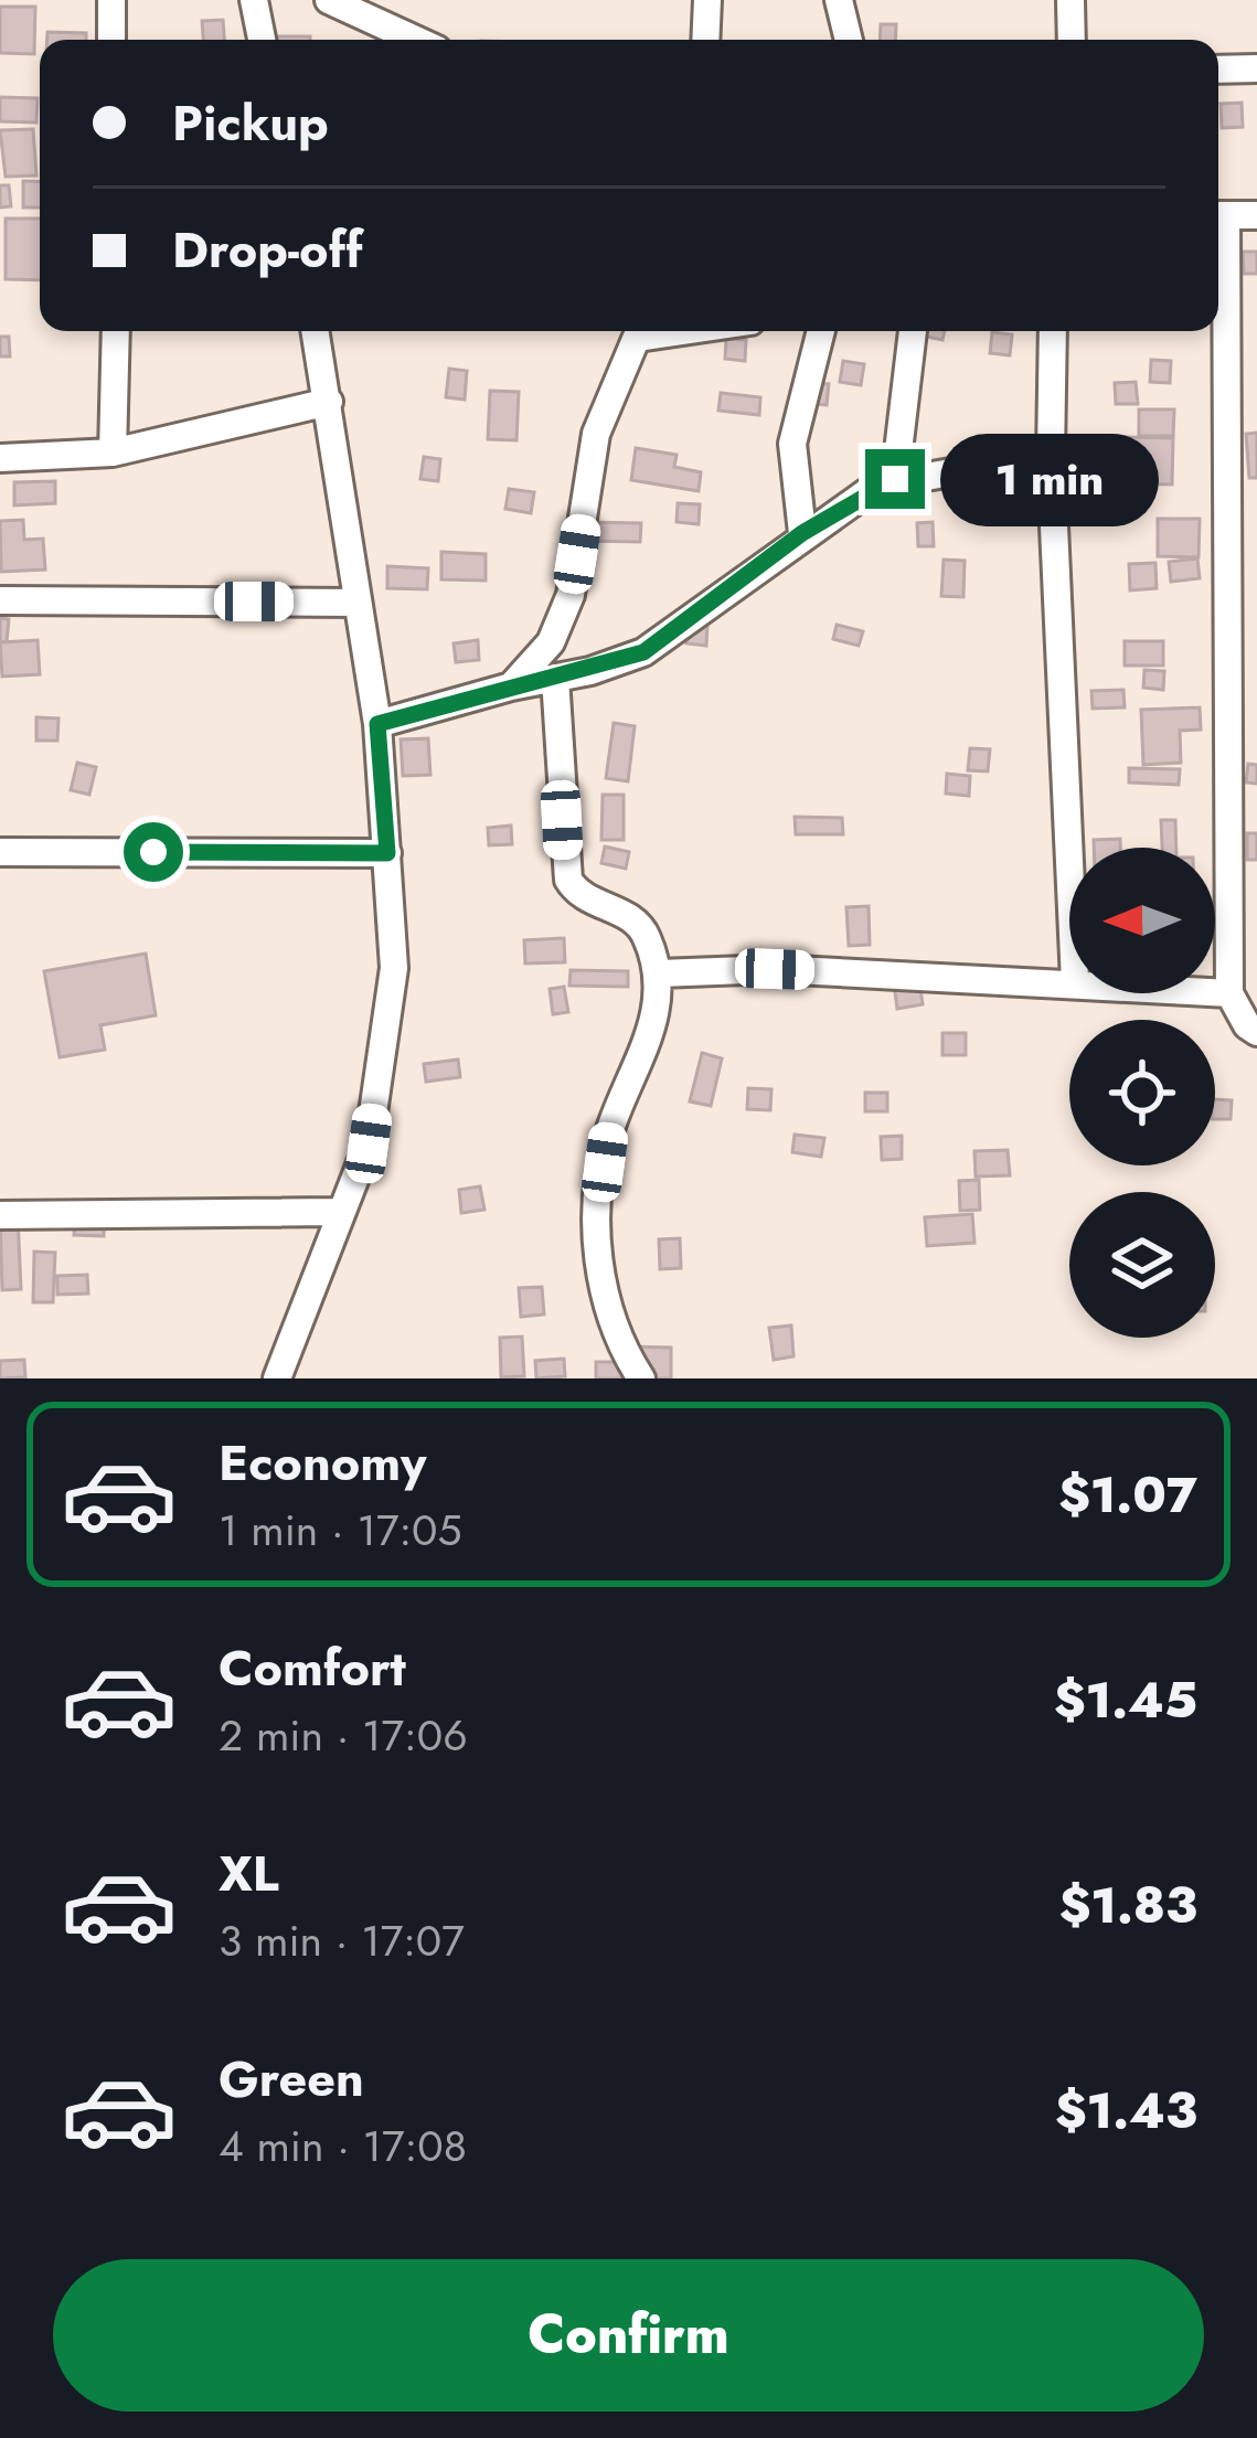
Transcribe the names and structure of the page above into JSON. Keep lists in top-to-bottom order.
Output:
{
  "north": "left",
  "page": {
    "banner": ["Pickup", "Drop-off"],
    "bubble": "1 min",
    "list": [
      {
        "name": "Economy",
        "note": "1 min · 17:05",
        "value": "$1.07"
      },
      {
        "name": "Comfort",
        "note": "2 min · 17:06",
        "value": "$1.45"
      },
      {
        "name": "XL",
        "note": "3 min · 17:07",
        "value": "$1.83"
      },
      {
        "name": "Green",
        "note": "4 min · 17:08",
        "value": "$1.43"
      }
    ],
    "buttons": "Confirm"
  }
}
